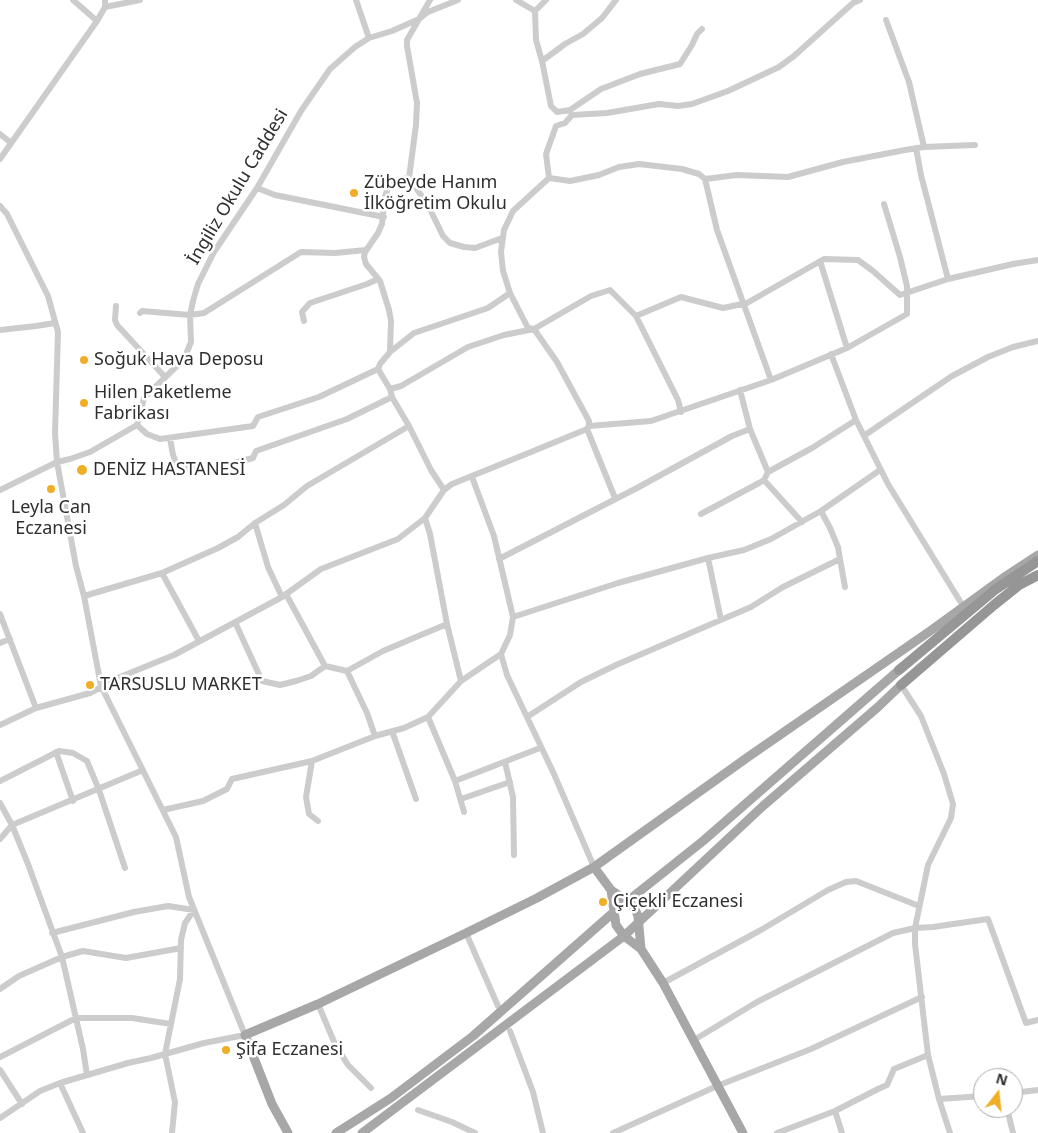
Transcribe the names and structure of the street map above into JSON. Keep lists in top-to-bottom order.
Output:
{
  "streets": {
    "street": ["İngiliz Okulu Caddesi"]
  },
  "places": [
    "Zübeyde Hanım İlköğretim Okulu",
    "Soğuk Hava Deposu",
    "Hilen Paketleme Fabrikası",
    "DENİZ HASTANESİ",
    "Leyla Can Eczanesi",
    "TARSUSLU MARKET",
    "Çiçekli Eczanesi",
    "Şifa Eczanesi"
  ],
  "north": "top"
}
